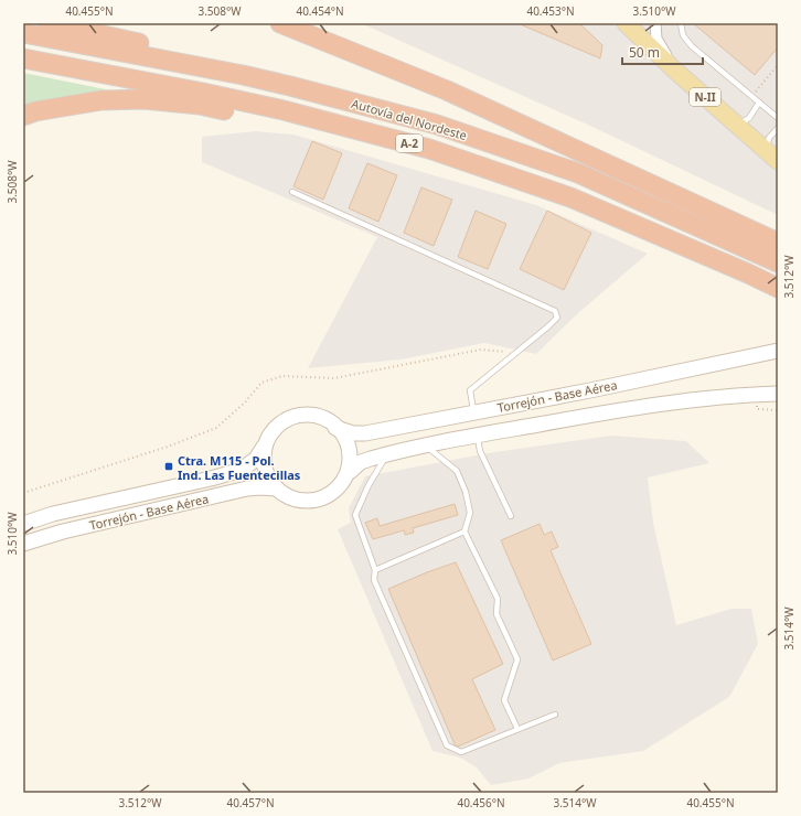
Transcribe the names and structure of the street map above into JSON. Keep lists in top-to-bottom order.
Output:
{
  "streets": {
    "highway": ["Autovía del Nordeste", "A-2"],
    "main road": ["N-II", "Torrejón - Base Aérea"]
  },
  "places": {
    "transit": ["Ctra. M115 - Pol. Ind. Las Fuentecillas"]
  },
  "scale_bar": "50 m",
  "coordinates": [
    "40.455°N",
    "3.508°W",
    "40.454°N",
    "40.453°N",
    "3.510°W",
    "3.512°W",
    "3.514°W",
    "40.457°N",
    "40.456°N"
  ]
}
